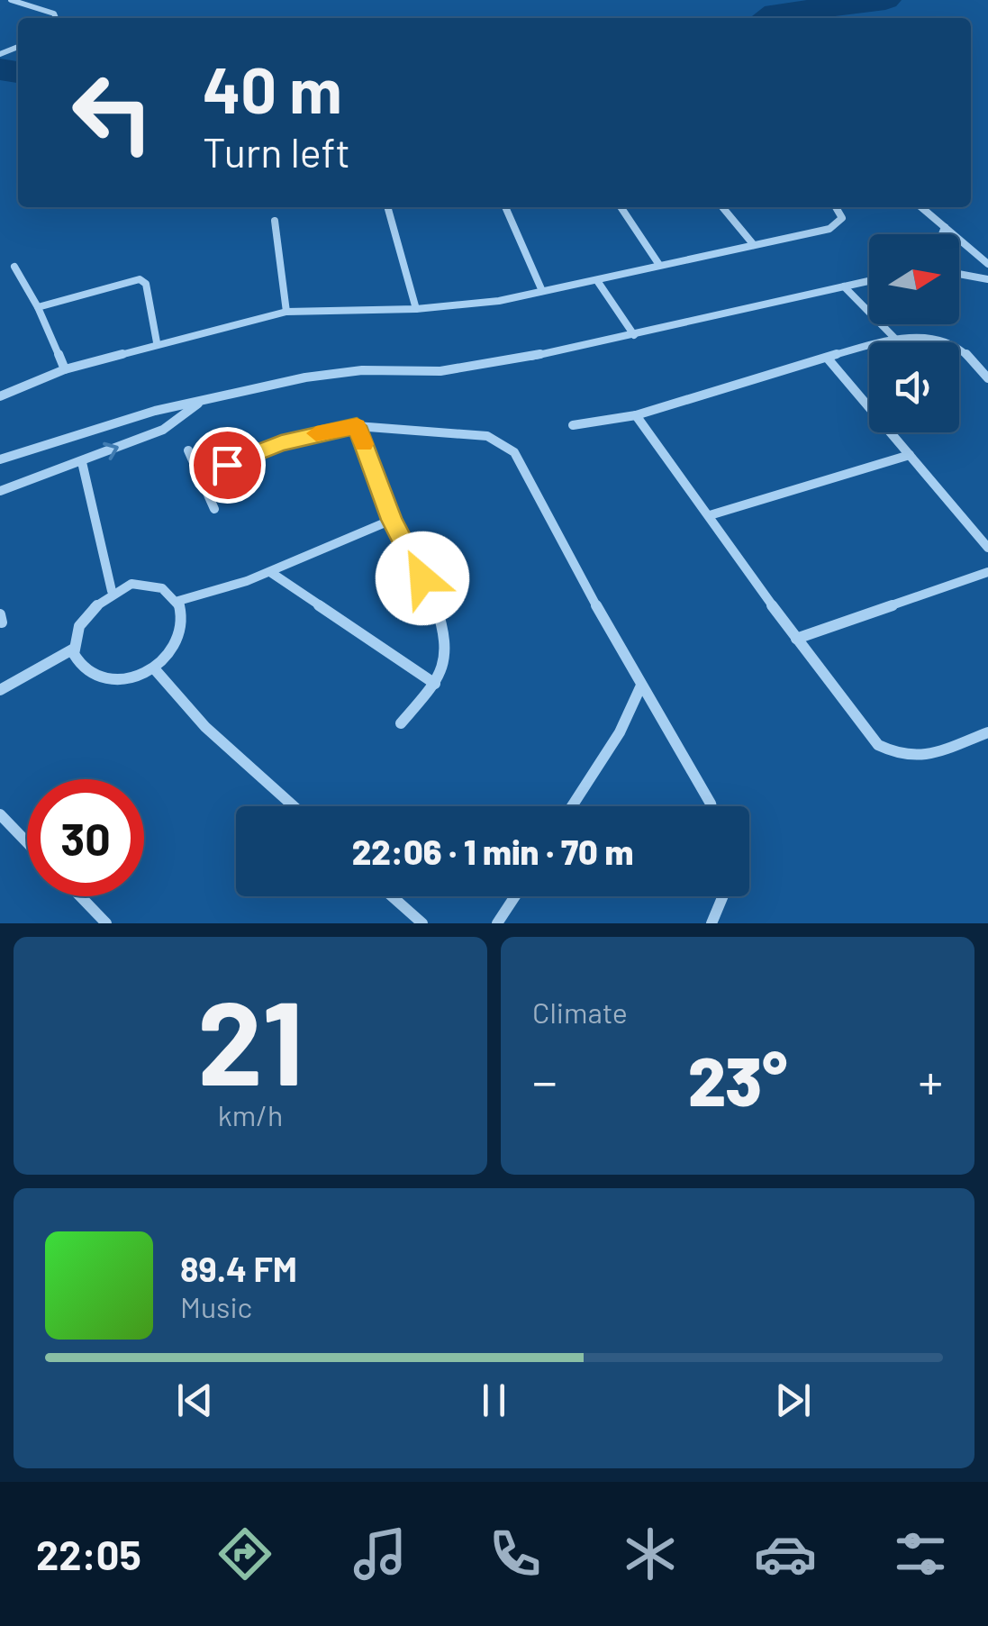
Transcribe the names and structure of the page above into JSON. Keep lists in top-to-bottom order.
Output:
{
  "north": "right",
  "page": {
    "turn": ["40 m", "Turn left"],
    "limit": "30",
    "trip": "22:06 · 1 min · 70 m",
    "tile": [
      ["21", "km/h"],
      "Climate"
    ],
    "heat": ["−", "23°", "+"],
    "song": ["89.4 FM", "Music"],
    "tabs": "22:05"
  }
}
